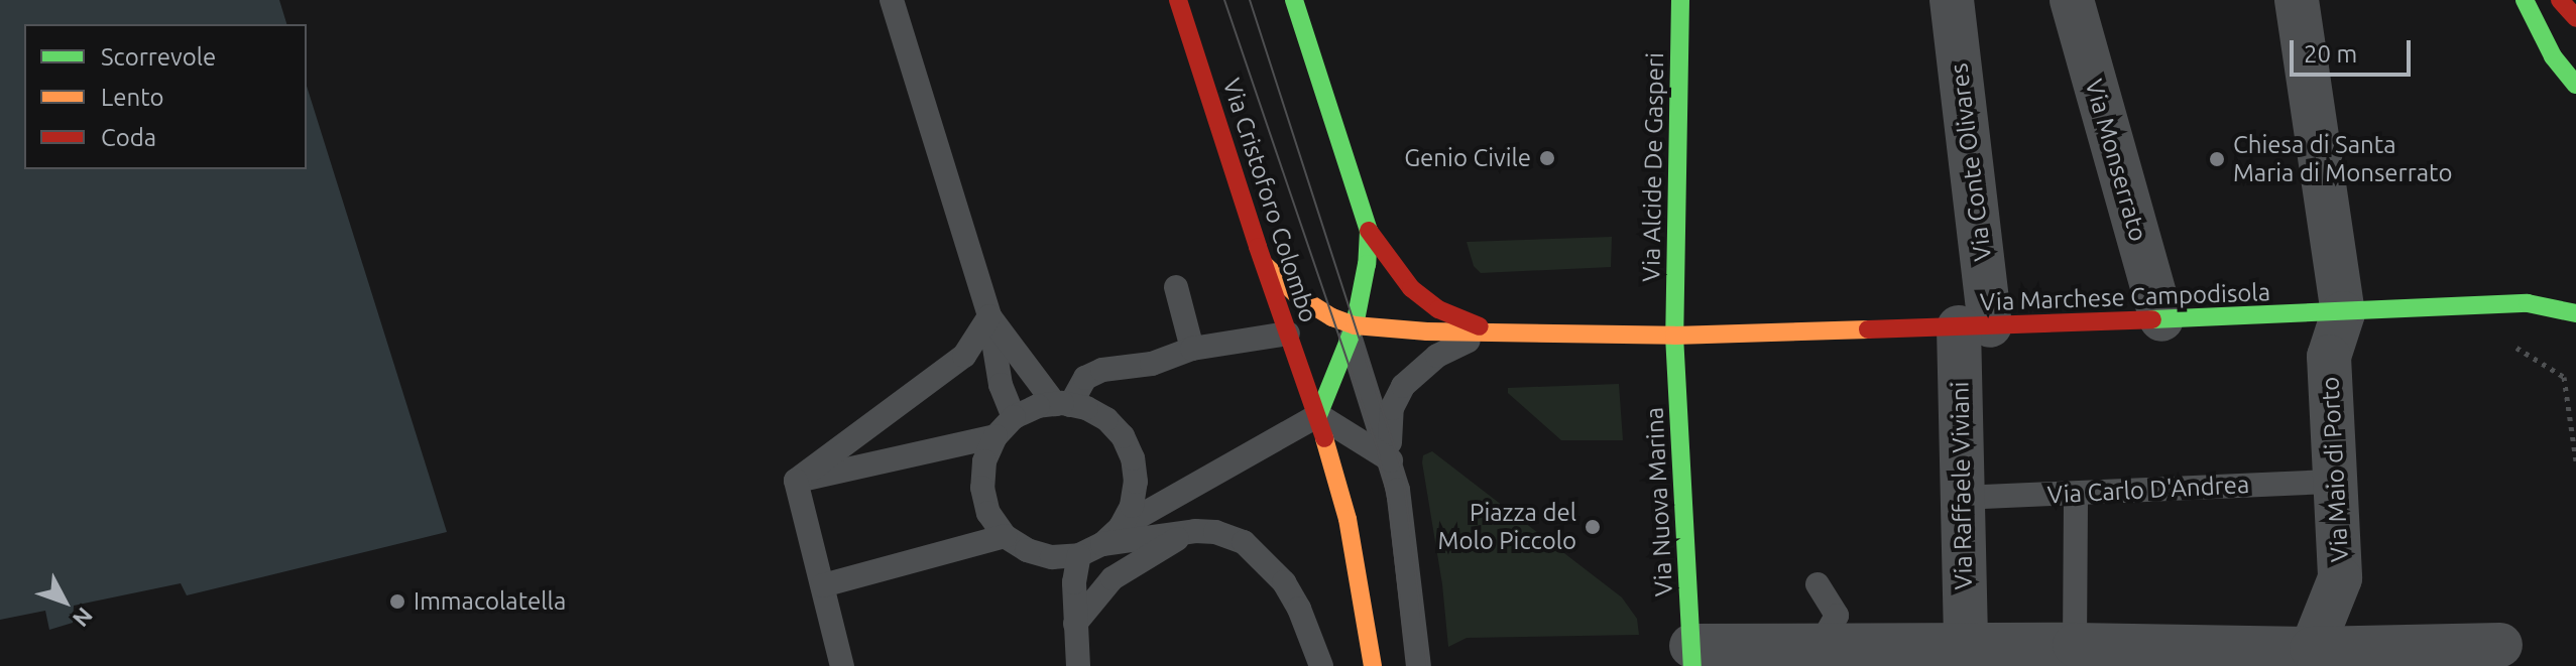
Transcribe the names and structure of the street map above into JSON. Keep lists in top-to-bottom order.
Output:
{
  "streets": {
    "main road": [
      "Via Alcide De Gasperi",
      "Via Cristoforo Colombo",
      "Via Marchese Campodisola",
      "Via Nuova Marina"
    ],
    "street": [
      "Via Monserrato",
      "Via Conte Olivares",
      "Via Maio di Porto",
      "Via Raffaele Viviani"
    ],
    "lane": ["Via Carlo D'Andrea"]
  },
  "crossings": [
    ["Via Monserrato", "Via Marchese Campodisola"],
    ["Via Conte Olivares", "Via Marchese Campodisola"],
    ["Via Conte Olivares", "Via Raffaele Viviani"],
    ["Via Alcide De Gasperi", "Via Marchese Campodisola"],
    ["Via Alcide De Gasperi", "Via Nuova Marina"],
    ["Via Marchese Campodisola", "Via Maio di Porto"],
    ["Via Marchese Campodisola", "Via Raffaele Viviani"],
    ["Via Marchese Campodisola", "Via Nuova Marina"],
    ["Via Maio di Porto", "Via Carlo D'Andrea"],
    ["Via Raffaele Viviani", "Via Carlo D'Andrea"]
  ],
  "places": [
    "Genio Civile",
    "Chiesa di Santa Maria di Monserrato",
    "Piazza del Molo Piccolo",
    "Immacolatella"
  ],
  "legend": ["Scorrevole", "Lento", "Coda"],
  "scale_bar": "20 m",
  "north": "bottom right"
}
